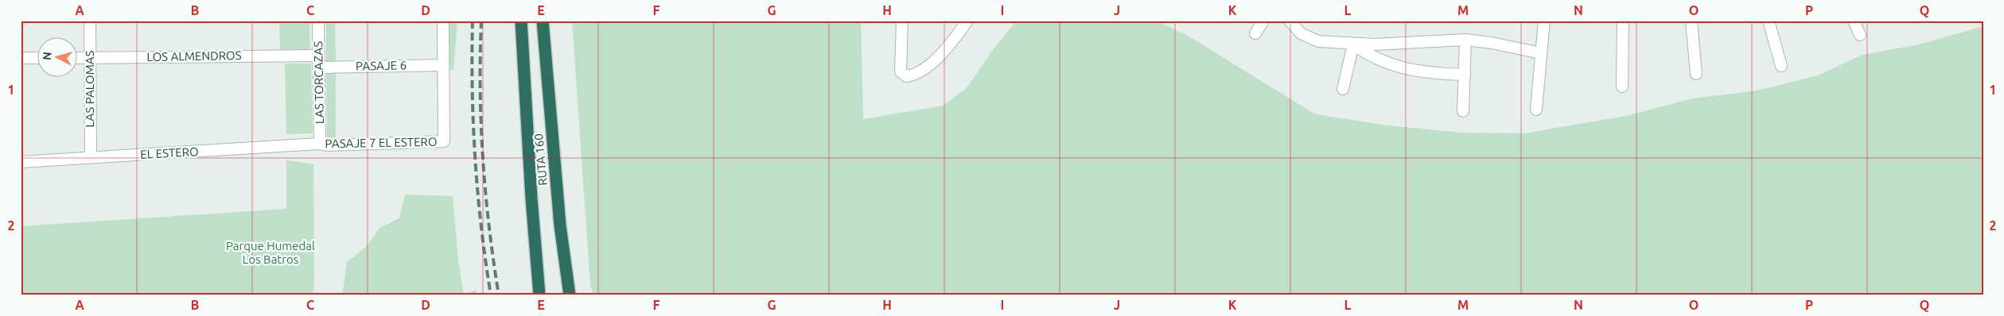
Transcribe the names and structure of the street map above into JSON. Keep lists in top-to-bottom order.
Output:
{
  "streets": {
    "highway": ["RUTA 160"],
    "street": [
      "LOS ALMENDROS",
      "PASAJE 6",
      "LAS TORCAZAS",
      "LAS PALOMAS",
      "PASAJE 7 EL ESTERO",
      "EL ESTERO"
    ]
  },
  "crossings": [
    ["LOS ALMENDROS", "LAS TORCAZAS"],
    ["LOS ALMENDROS", "LAS PALOMAS"],
    ["PASAJE 6", "LAS TORCAZAS"],
    ["PASAJE 6", "PASAJE 7 EL ESTERO"],
    ["LAS TORCAZAS", "PASAJE 7 EL ESTERO"],
    ["LAS TORCAZAS", "EL ESTERO"],
    ["LAS PALOMAS", "EL ESTERO"],
    ["PASAJE 7 EL ESTERO", "EL ESTERO"]
  ],
  "parks": ["Parque Humedal Los Batros"],
  "north": "left",
  "grid": {
    "columns": [
      "A",
      "B",
      "C",
      "D",
      "E",
      "F",
      "G",
      "H",
      "I",
      "J",
      "K",
      "L",
      "M",
      "N",
      "O",
      "P",
      "Q"
    ],
    "rows": ["1", "2"]
  }
}
